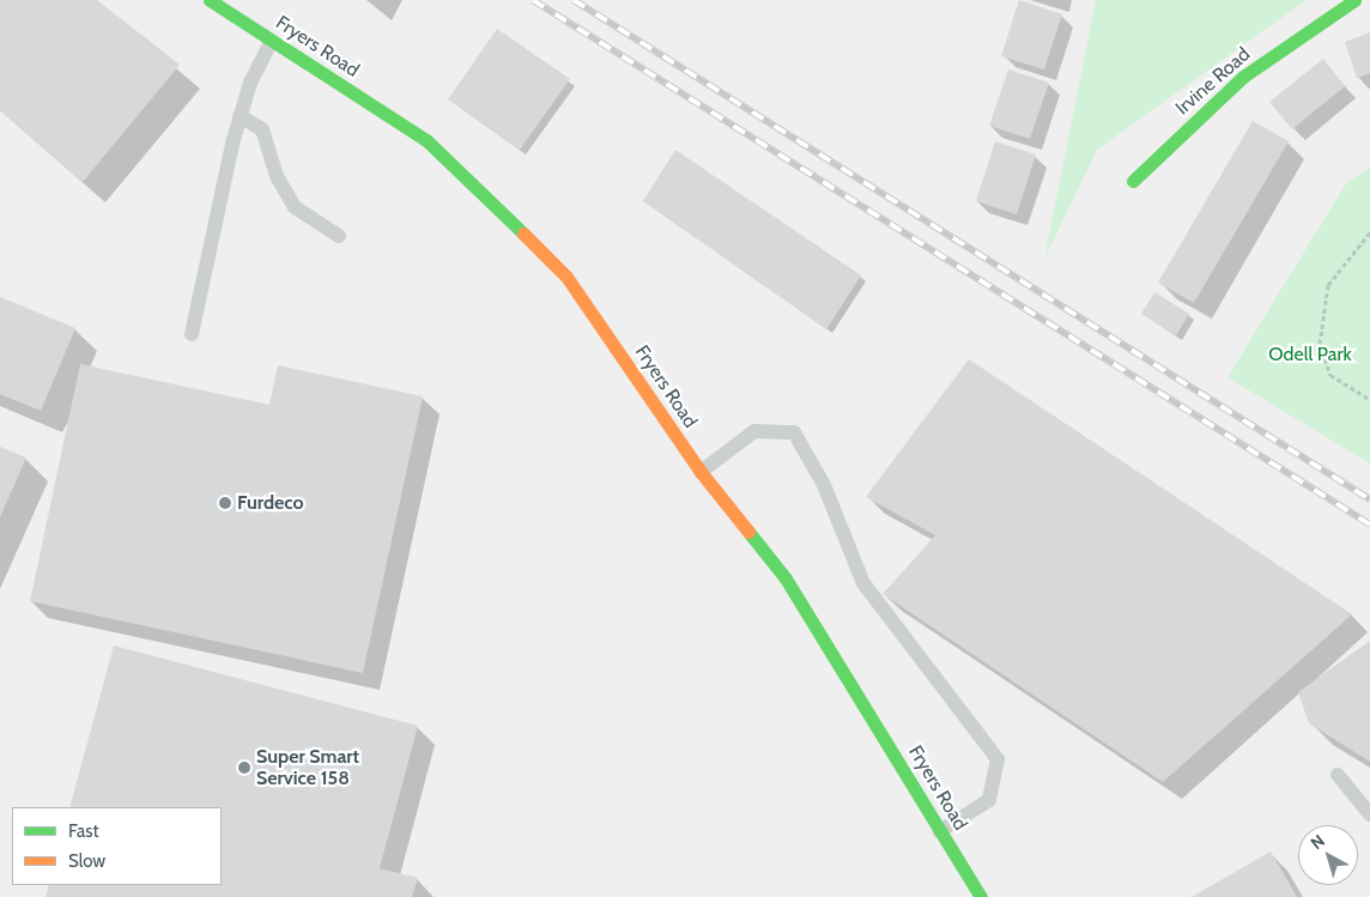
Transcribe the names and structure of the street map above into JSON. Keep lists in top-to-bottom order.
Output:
{
  "streets": {
    "street": ["Fryers Road", "Irvine Road"]
  },
  "parks": ["Odell Park"],
  "places": ["Furdeco", "Super Smart Service 158"],
  "legend": ["Fast", "Slow"],
  "north": "top left"
}
